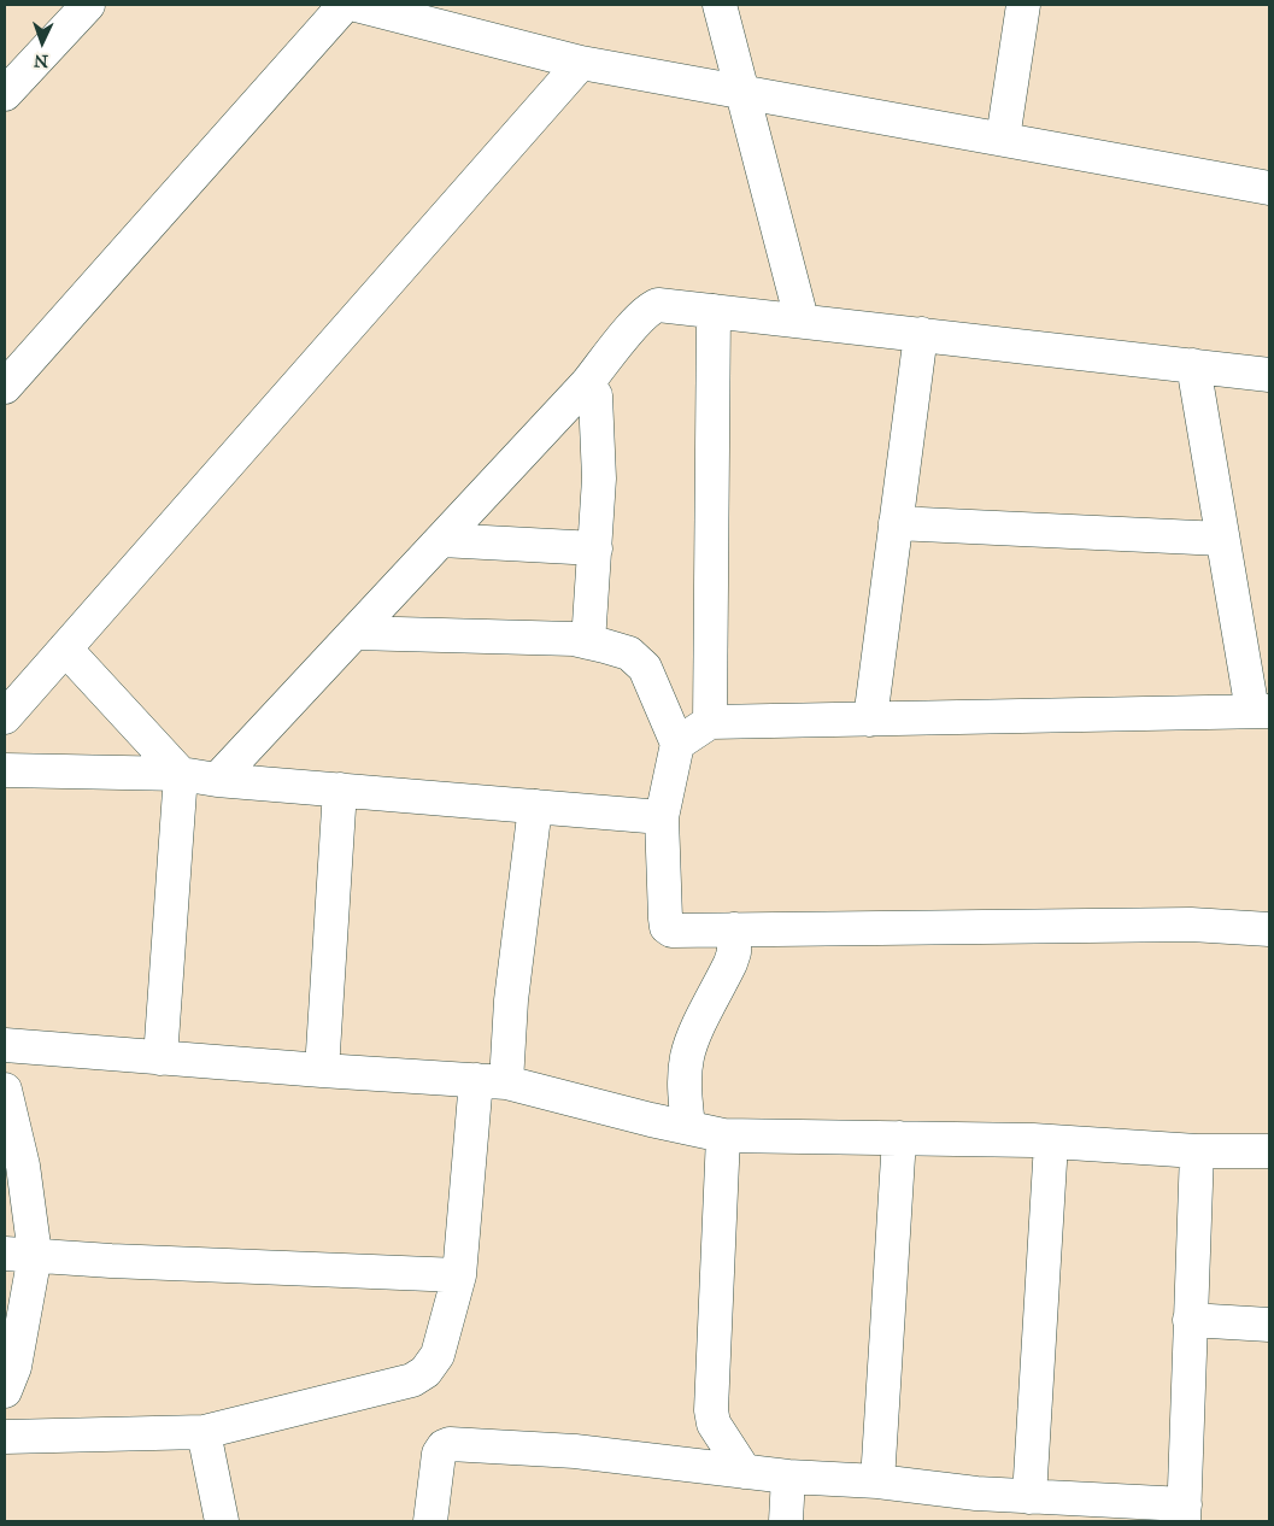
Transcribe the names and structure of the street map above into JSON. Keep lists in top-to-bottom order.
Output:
{
  "north": "bottom"
}
